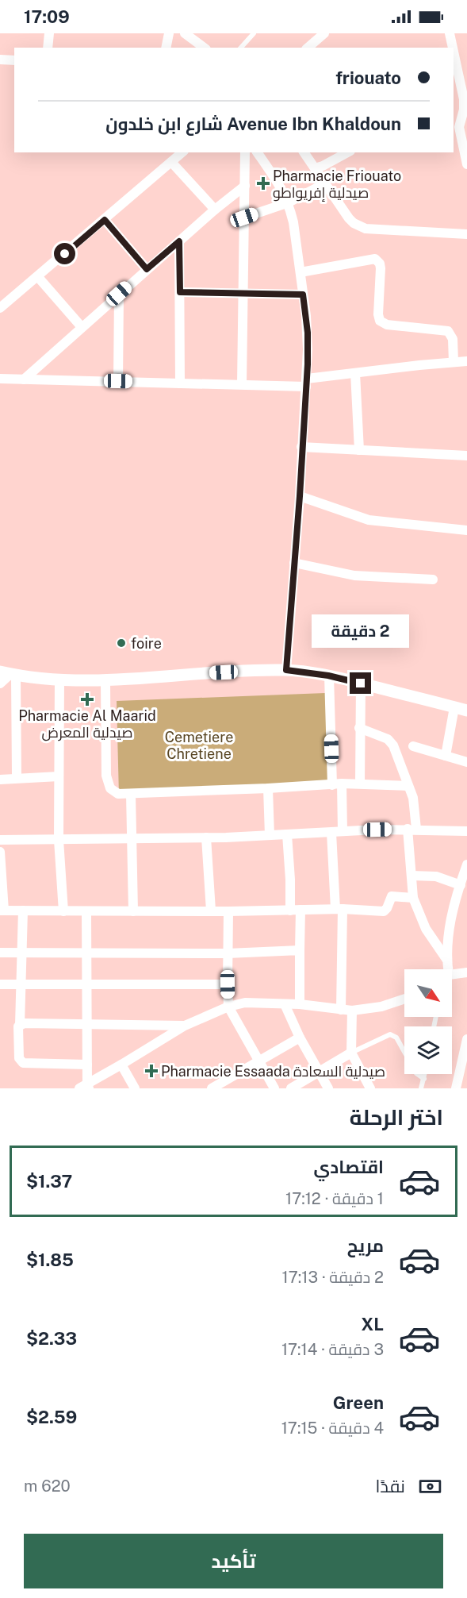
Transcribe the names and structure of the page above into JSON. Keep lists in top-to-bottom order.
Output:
{
  "parks": ["Cemetiere Chretiene"],
  "places": {
    "health": ["Pharmacie Friouato صيدلية إفريواطو", "Pharmacie Al Maarid صيدلية المعرض", "Pharmacie Essaada صيدلية السعادة"],
    "other": ["foire"]
  },
  "north": "bottom right",
  "page": {
    "status": "17:09",
    "banner": ["friouato", "Avenue Ibn Khaldoun شارع ابن خلدون"],
    "bubble": "2 دقيقة",
    "heading": "اختر الرحلة",
    "list": [
      {
        "name": "اقتصادي",
        "note": "1 دقيقة · 17:12",
        "value": "$1.37"
      },
      {
        "name": "مريح",
        "note": "2 دقيقة · 17:13",
        "value": "$1.85"
      },
      {
        "name": "XL",
        "note": "3 دقيقة · 17:14",
        "value": "$2.33"
      },
      {
        "name": "Green",
        "note": "4 دقيقة · 17:15",
        "value": "$2.59"
      }
    ],
    "pay": ["نقدًا", "620 m"],
    "buttons": "تأكيد"
  }
}
